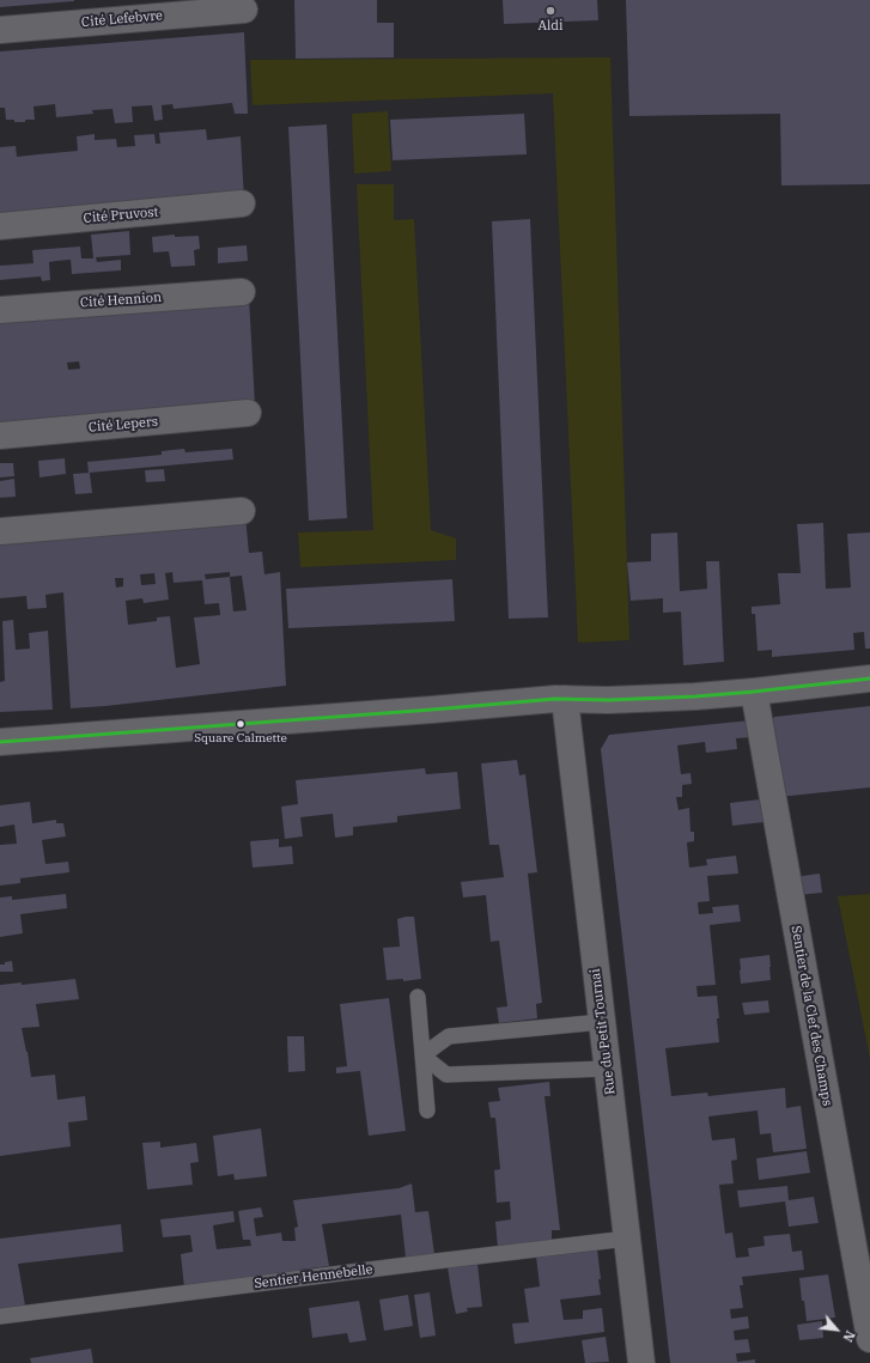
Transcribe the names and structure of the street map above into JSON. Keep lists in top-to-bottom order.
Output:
{
  "streets": {
    "street": [
      "Cité Lefebvre",
      "Cité Pruvost",
      "Cité Hennion",
      "Cité Lepers",
      "Sentier de la Clef des Champs",
      "Rue du Petit Tournai"
    ],
    "lane": ["Sentier Hennebelle"]
  },
  "crossings": [
    ["Rue du Petit Tournai", "Sentier Hennebelle"]
  ],
  "places": ["Aldi", "Square Calmette"],
  "north": "bottom right"
}
